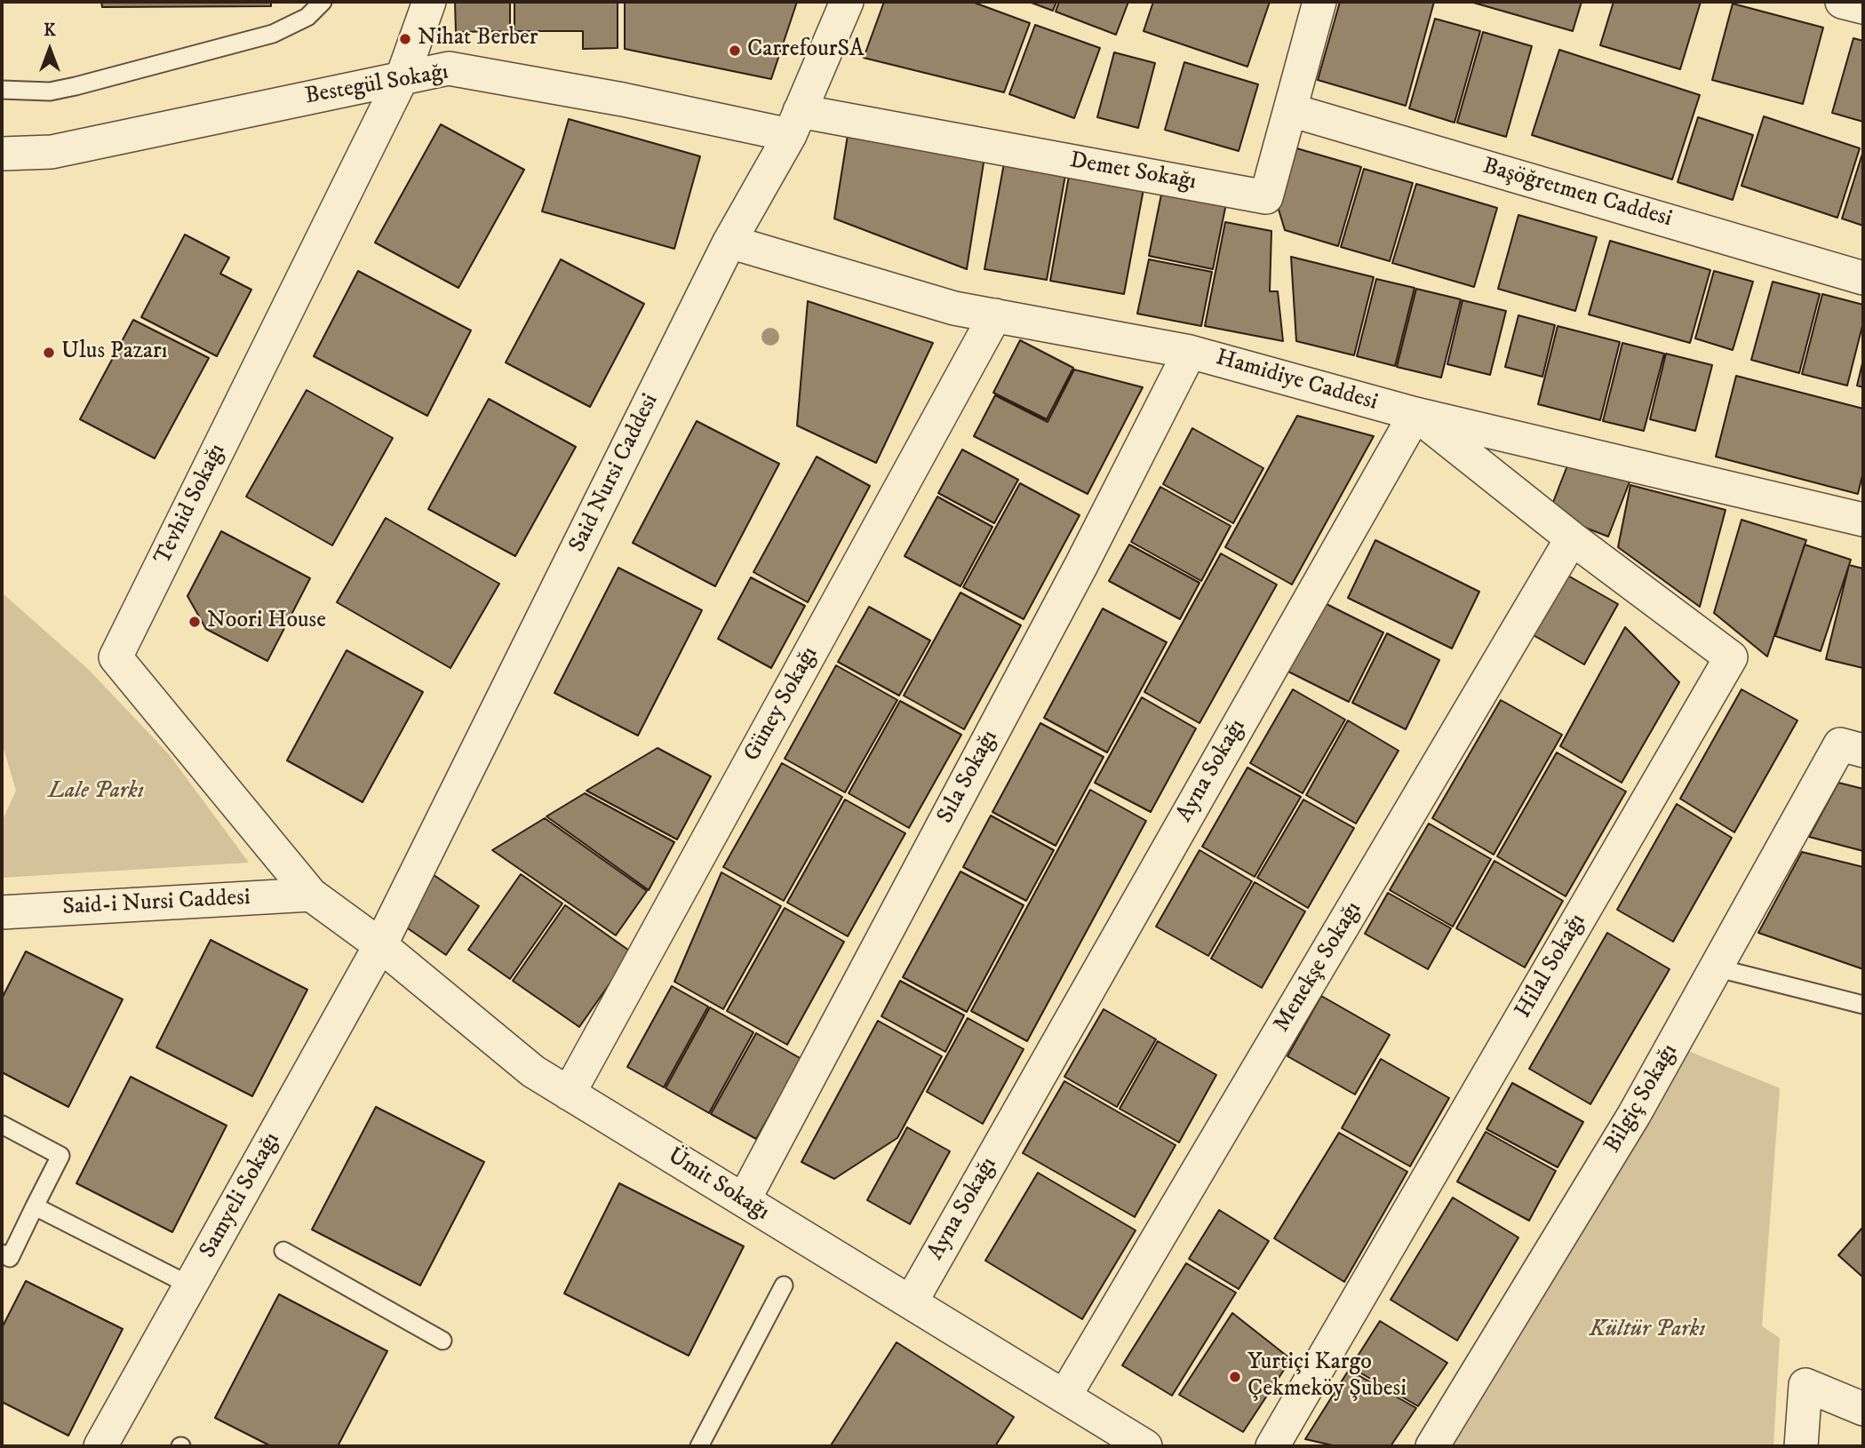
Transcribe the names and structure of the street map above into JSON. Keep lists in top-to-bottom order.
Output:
{
  "streets": {
    "street": [
      "Bestegül Sokağı",
      "Demet Sokağı",
      "Başöğretmen Caddesi",
      "Hamidiye Caddesi",
      "Said Nursi Caddesi",
      "Tevhid Sokağı",
      "Güney Sokağı",
      "Ayna Sokağı",
      "Sıla Sokağı",
      "Said-i Nursi Caddesi",
      "Hilal Sokağı",
      "Menekşe Sokağı",
      "Bilgiç Sokağı",
      "Ümit Sokağı",
      "Samyeli Sokağı"
    ]
  },
  "crossings": [
    ["Bestegül Sokağı", "Demet Sokağı"],
    ["Bestegül Sokağı", "Said Nursi Caddesi"],
    ["Bestegül Sokağı", "Tevhid Sokağı"],
    ["Demet Sokağı", "Başöğretmen Caddesi"],
    ["Demet Sokağı", "Said Nursi Caddesi"],
    ["Hamidiye Caddesi", "Said Nursi Caddesi"],
    ["Hamidiye Caddesi", "Güney Sokağı"],
    ["Hamidiye Caddesi", "Ayna Sokağı"],
    ["Hamidiye Caddesi", "Sıla Sokağı"],
    ["Said Nursi Caddesi", "Ümit Sokağı"],
    ["Said Nursi Caddesi", "Samyeli Sokağı"],
    ["Tevhid Sokağı", "Said-i Nursi Caddesi"],
    ["Tevhid Sokağı", "Ümit Sokağı"],
    ["Güney Sokağı", "Ümit Sokağı"],
    ["Ayna Sokağı", "Ümit Sokağı"],
    ["Sıla Sokağı", "Ümit Sokağı"],
    ["Said-i Nursi Caddesi", "Ümit Sokağı"],
    ["Hilal Sokağı", "Menekşe Sokağı"],
    ["Menekşe Sokağı", "Ümit Sokağı"],
    ["Ümit Sokağı", "Samyeli Sokağı"]
  ],
  "parks": ["Lale Parkı", "Kültür Parkı"],
  "places": [
    "Nihat Berber",
    "CarrefourSA",
    "Ulus Pazarı",
    "Noori House",
    "Yurtiçi Kargo Çekmeköy Şubesi"
  ],
  "north": "top"
}
